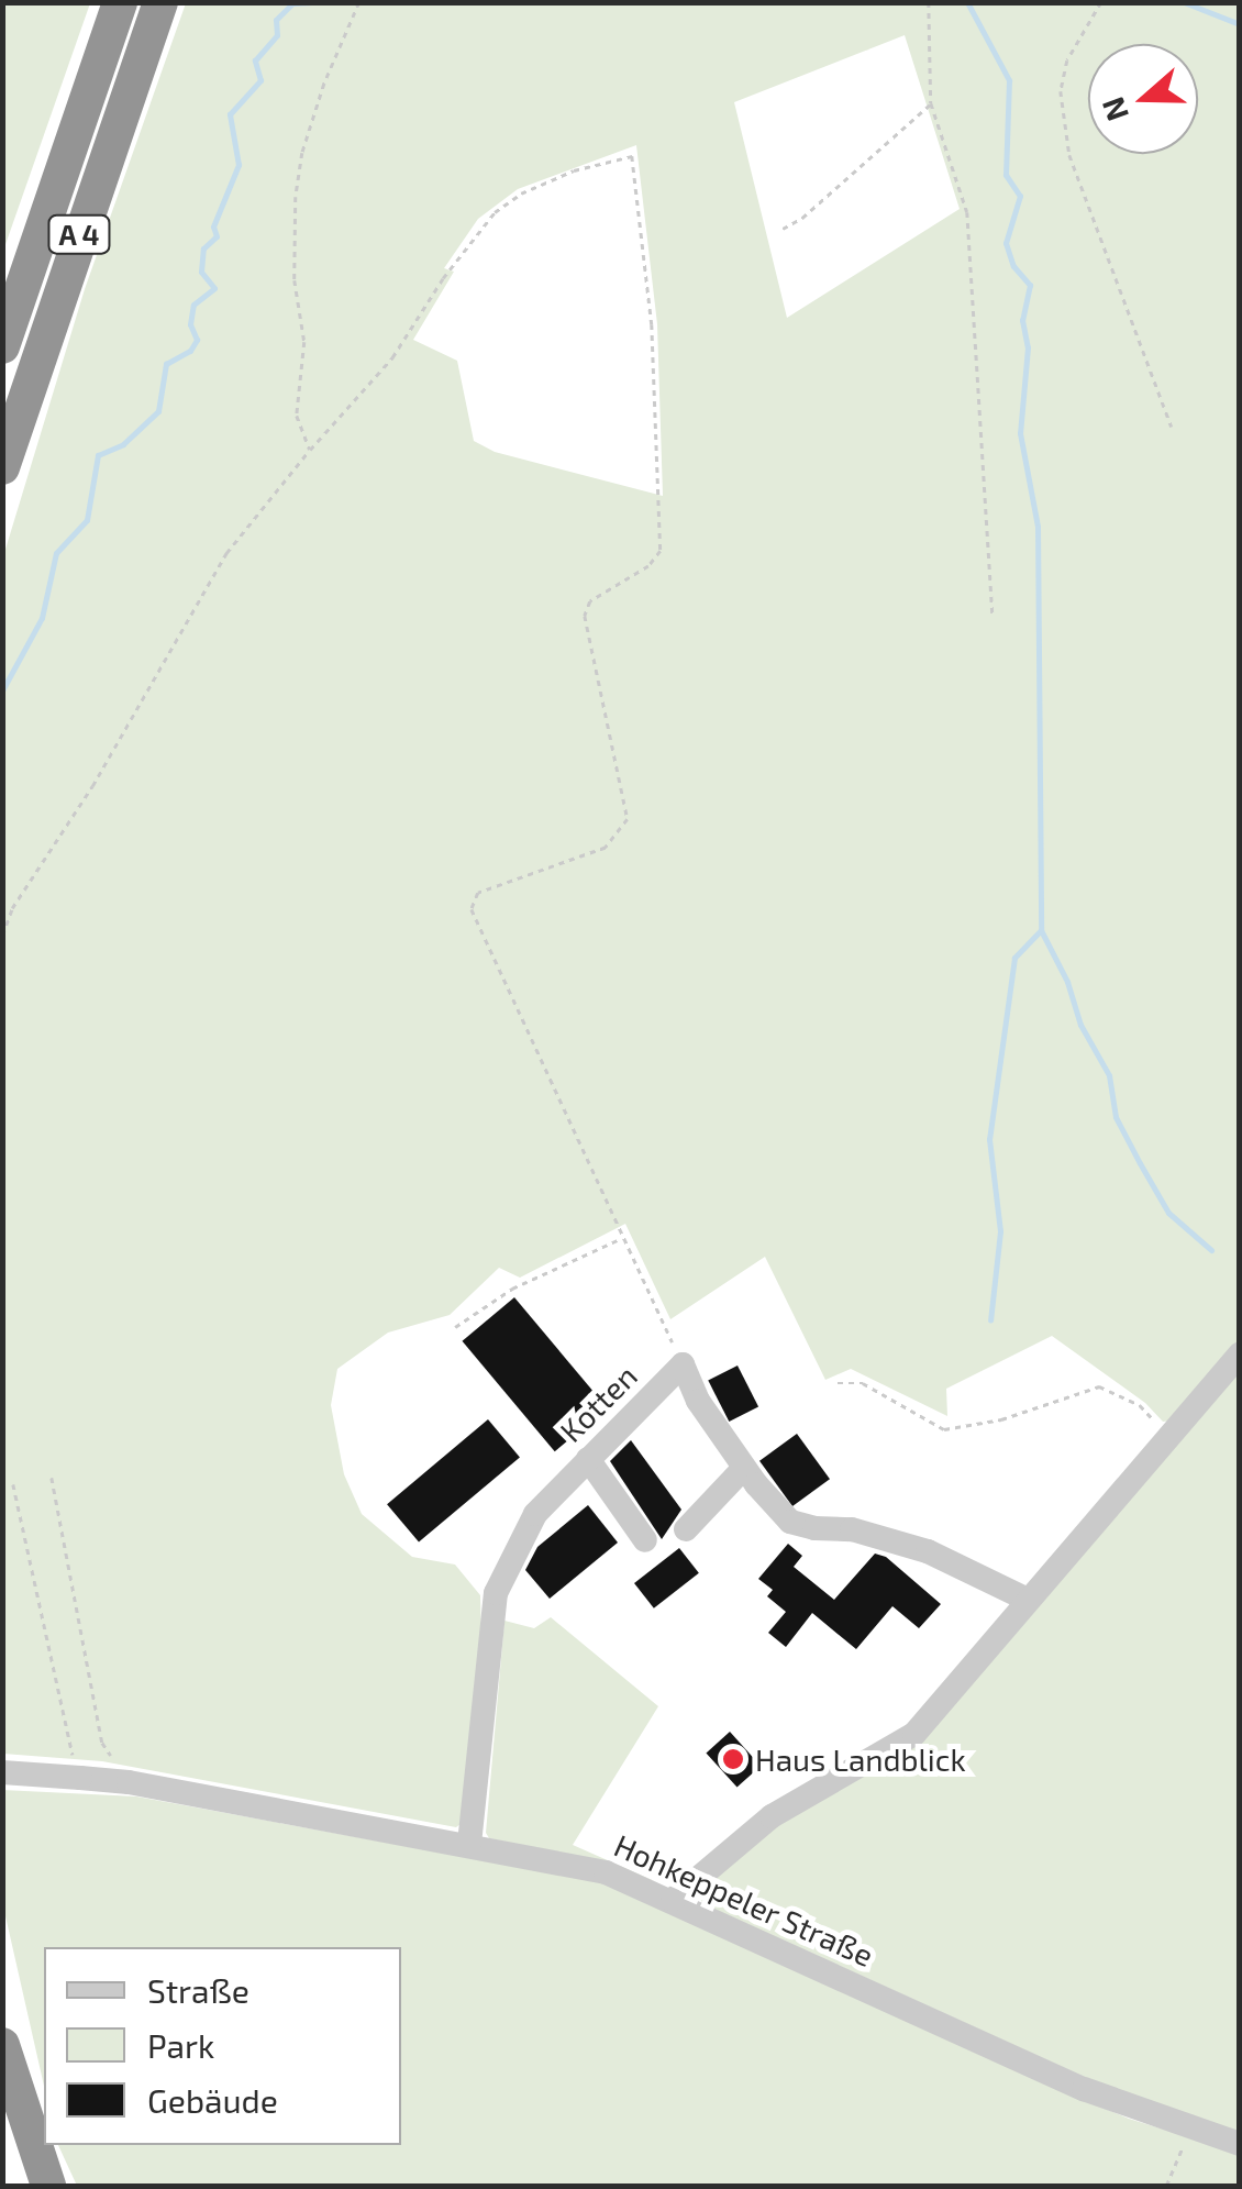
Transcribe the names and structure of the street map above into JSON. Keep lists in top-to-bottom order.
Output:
{
  "streets": {
    "highway": ["A 4"],
    "street": ["Kotten", "Hohkeppeler Straße"]
  },
  "crossings": [
    ["Kotten", "Hohkeppeler Straße"]
  ],
  "places": ["Haus Landblick"],
  "legend": ["Straße", "Park", "Gebäude"],
  "north": "left"
}
